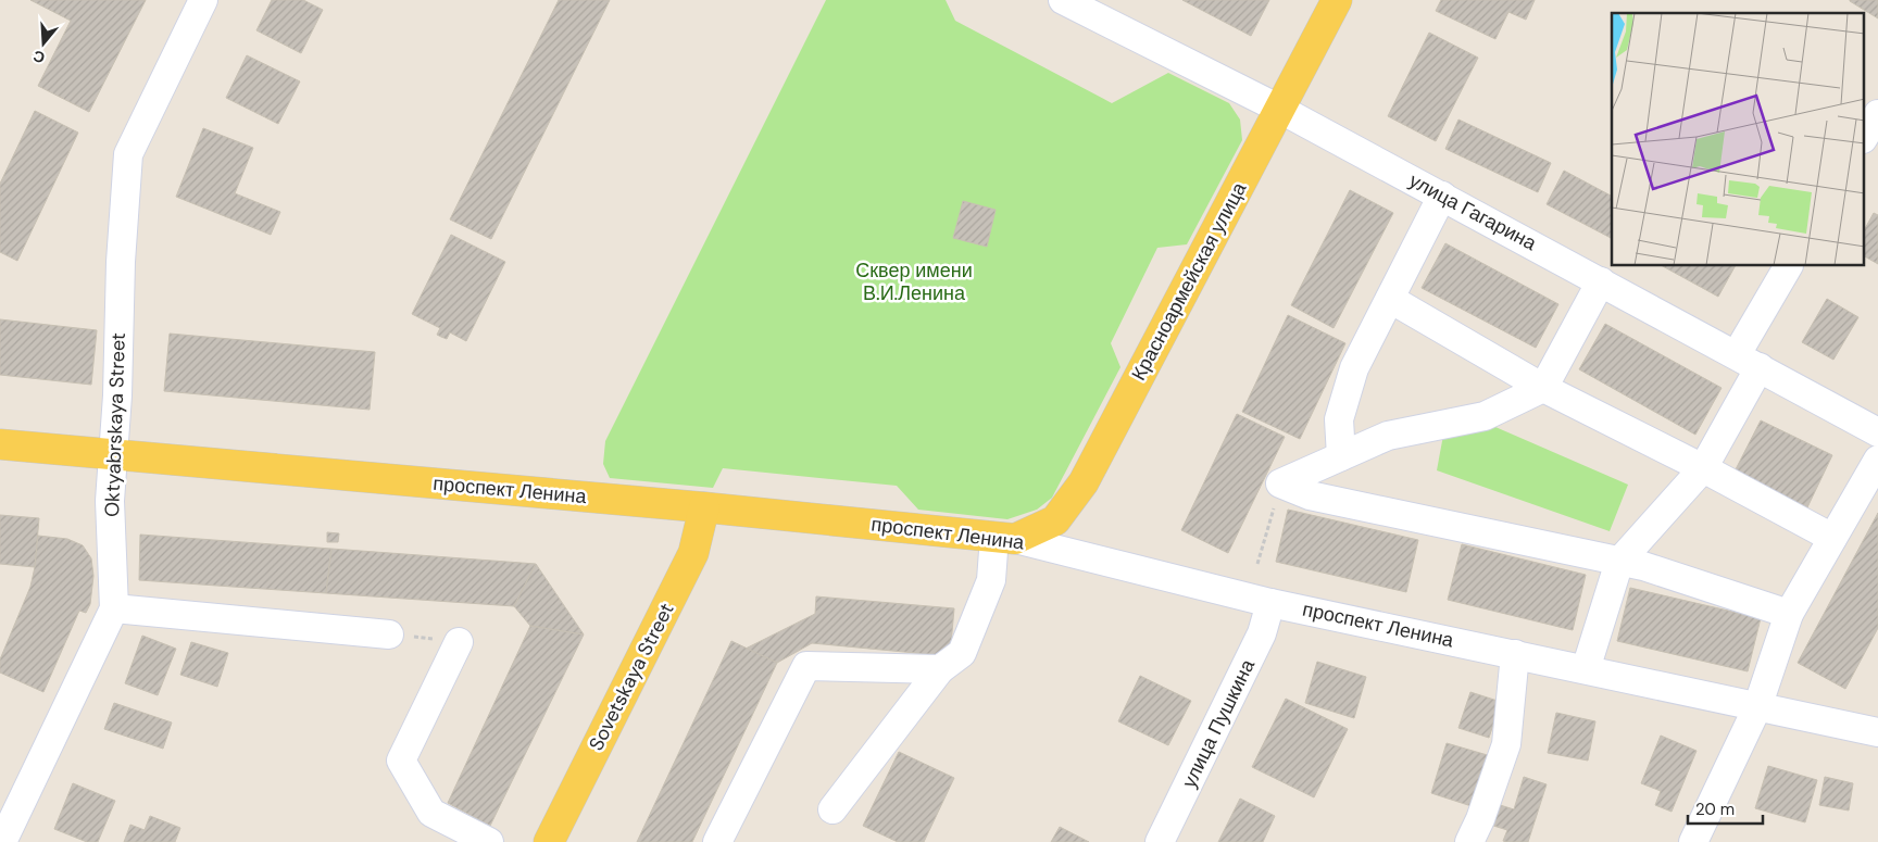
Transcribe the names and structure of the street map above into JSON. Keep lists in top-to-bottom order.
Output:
{
  "streets": {
    "main road": ["Красноармейская улица", "проспект Ленина", "Sovetskaya Street"],
    "street": ["улица Гагарина", "Oktyabrskaya Street", "улица Пушкина"]
  },
  "crossings": [
    ["улица Гагарина", "Красноармейская улица"],
    ["Красноармейская улица", "проспект Ленина"],
    ["Oktyabrskaya Street", "проспект Ленина"],
    ["проспект Ленина", "Sovetskaya Street"],
    ["проспект Ленина", "улица Пушкина"]
  ],
  "parks": ["Сквер имени В.И.Ленина"],
  "scale_bar": "20 m",
  "north": "bottom"
}
